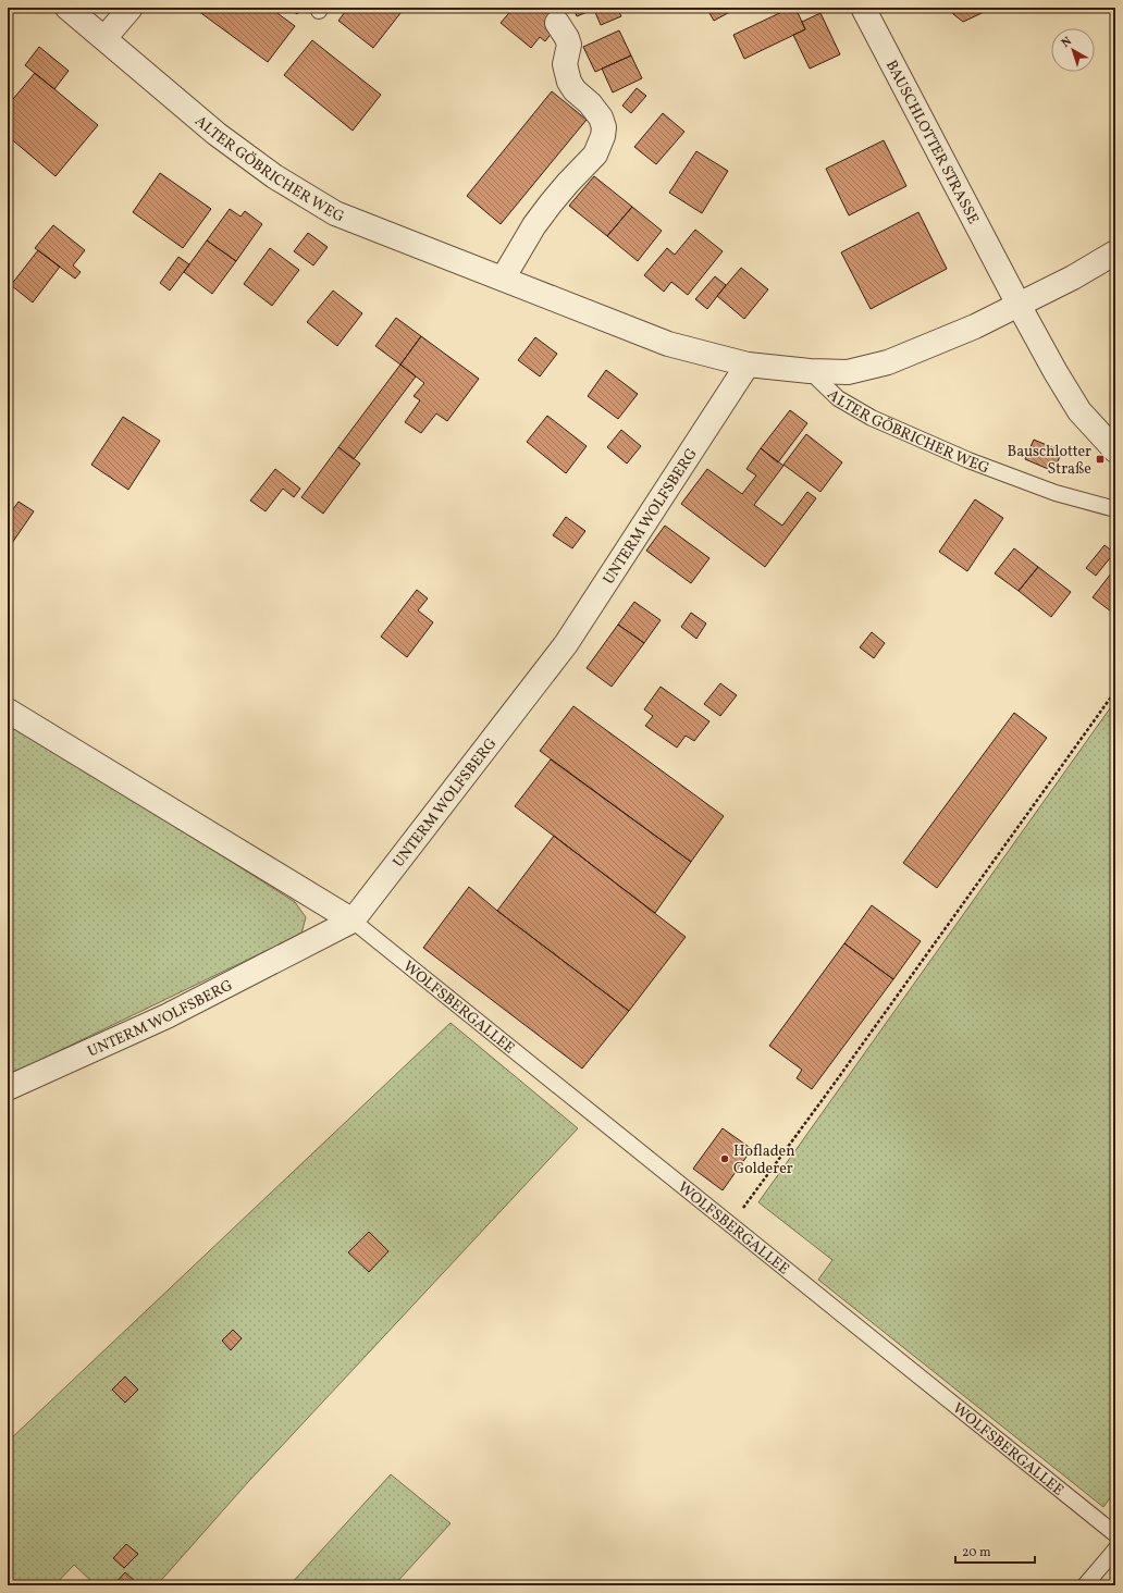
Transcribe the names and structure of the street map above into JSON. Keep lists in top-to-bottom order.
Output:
{
  "streets": {
    "street": ["BAUSCHLOTTER STRASSE", "ALTER GÖBRICHER WEG", "UNTERM WOLFSBERG"],
    "lane": ["WOLFSBERGALLEE"]
  },
  "crossings": [
    ["BAUSCHLOTTER STRASSE", "ALTER GÖBRICHER WEG"],
    ["ALTER GÖBRICHER WEG", "UNTERM WOLFSBERG"],
    ["UNTERM WOLFSBERG", "WOLFSBERGALLEE"]
  ],
  "places": {
    "transit": ["Bauschlotter Straße"],
    "other": ["Hofladen Golderer"]
  },
  "scale_bar": "20 m",
  "north": "top left"
}
